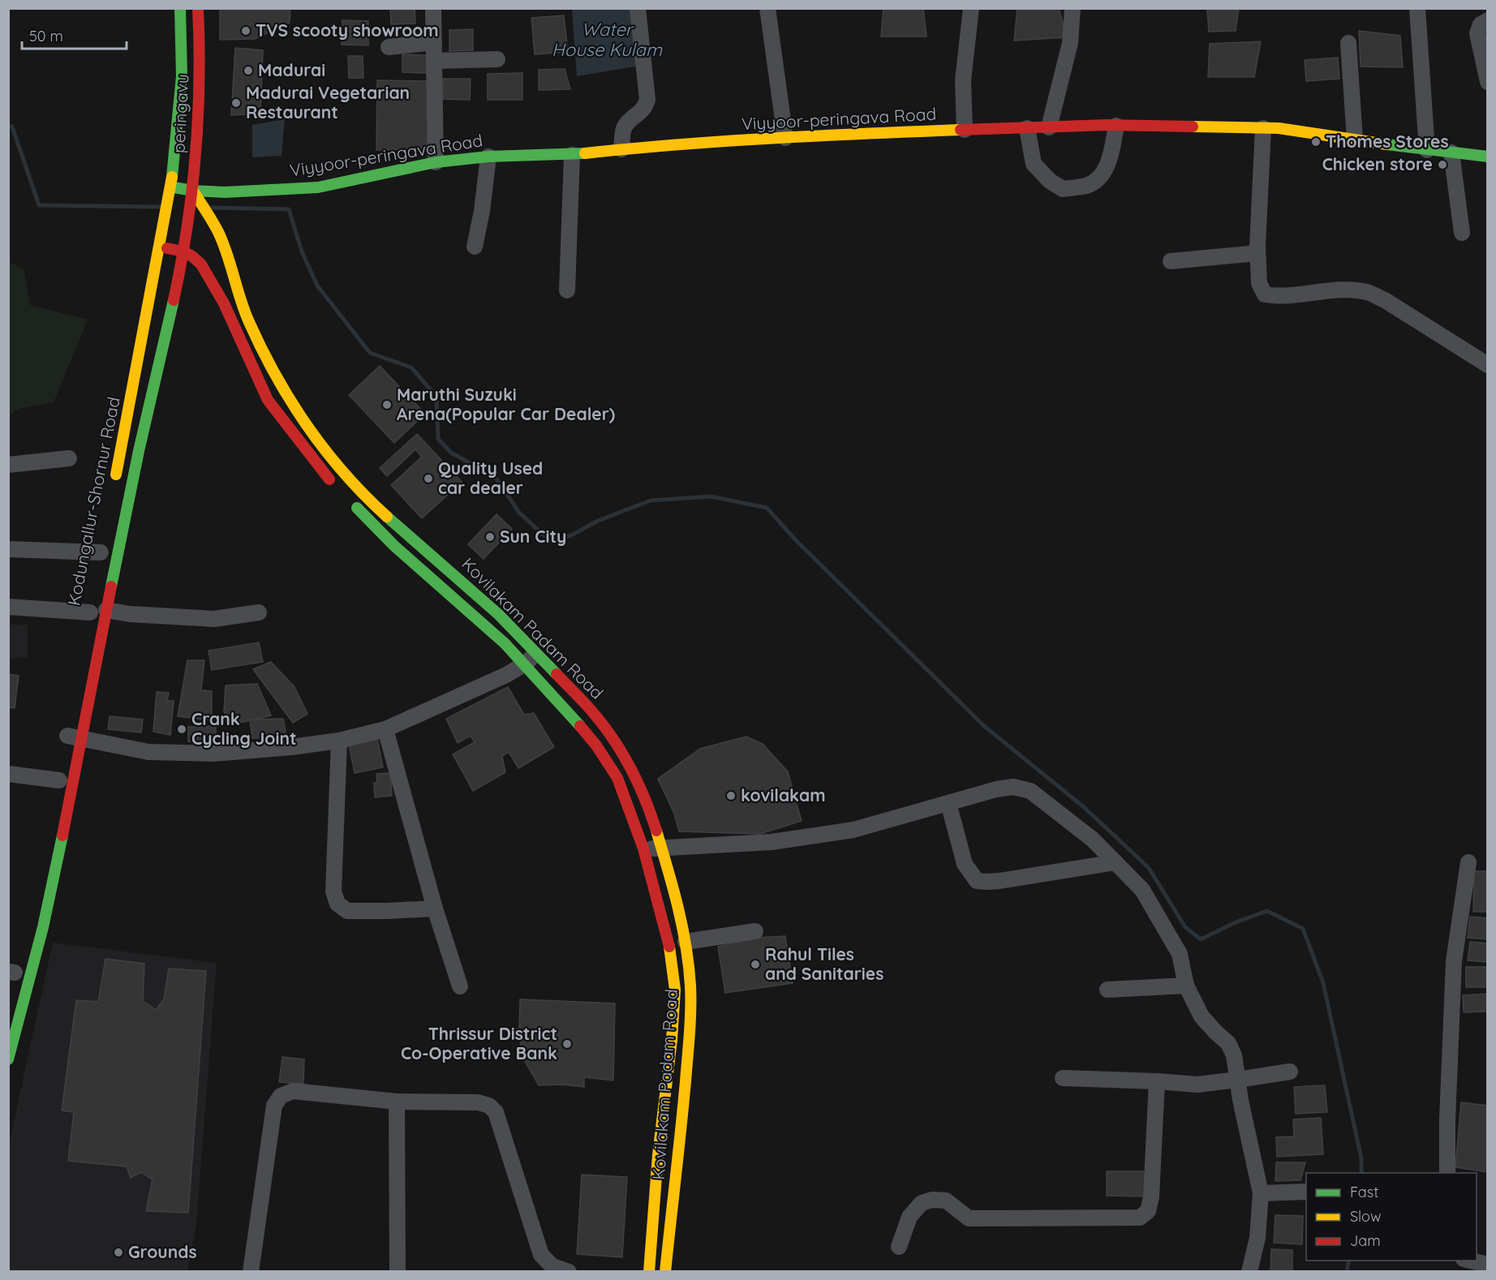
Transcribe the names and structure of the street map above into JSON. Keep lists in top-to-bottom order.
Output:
{
  "streets": {
    "main road": [
      "peringavu",
      "Viyyoor-peringava Road",
      "Kodungallur-Shornur Road",
      "Kovilakam Padam Road"
    ]
  },
  "crossings": [
    ["peringavu", "Viyyoor-peringava Road"],
    ["peringavu", "Kodungallur-Shornur Road"],
    ["peringavu", "Kovilakam Padam Road"],
    ["Viyyoor-peringava Road", "Kodungallur-Shornur Road"],
    ["Viyyoor-peringava Road", "Kovilakam Padam Road"],
    ["Kodungallur-Shornur Road", "Kovilakam Padam Road"]
  ],
  "water": ["Water House Kulam"],
  "places": [
    "TVS scooty showroom",
    "Madurai",
    "Madurai Vegetarian Restaurant",
    "Thomes Stores",
    "Chicken store",
    "Maruthi Suzuki Arena(Popular Car Dealer)",
    "Quality Used car dealer",
    "Sun City",
    "Crank Cycling Joint",
    "kovilakam",
    "Rahul Tiles and Sanitaries",
    "Thrissur District Co-Operative Bank",
    "Grounds"
  ],
  "legend": ["Fast", "Slow", "Jam"],
  "scale_bar": "50 m"
}
